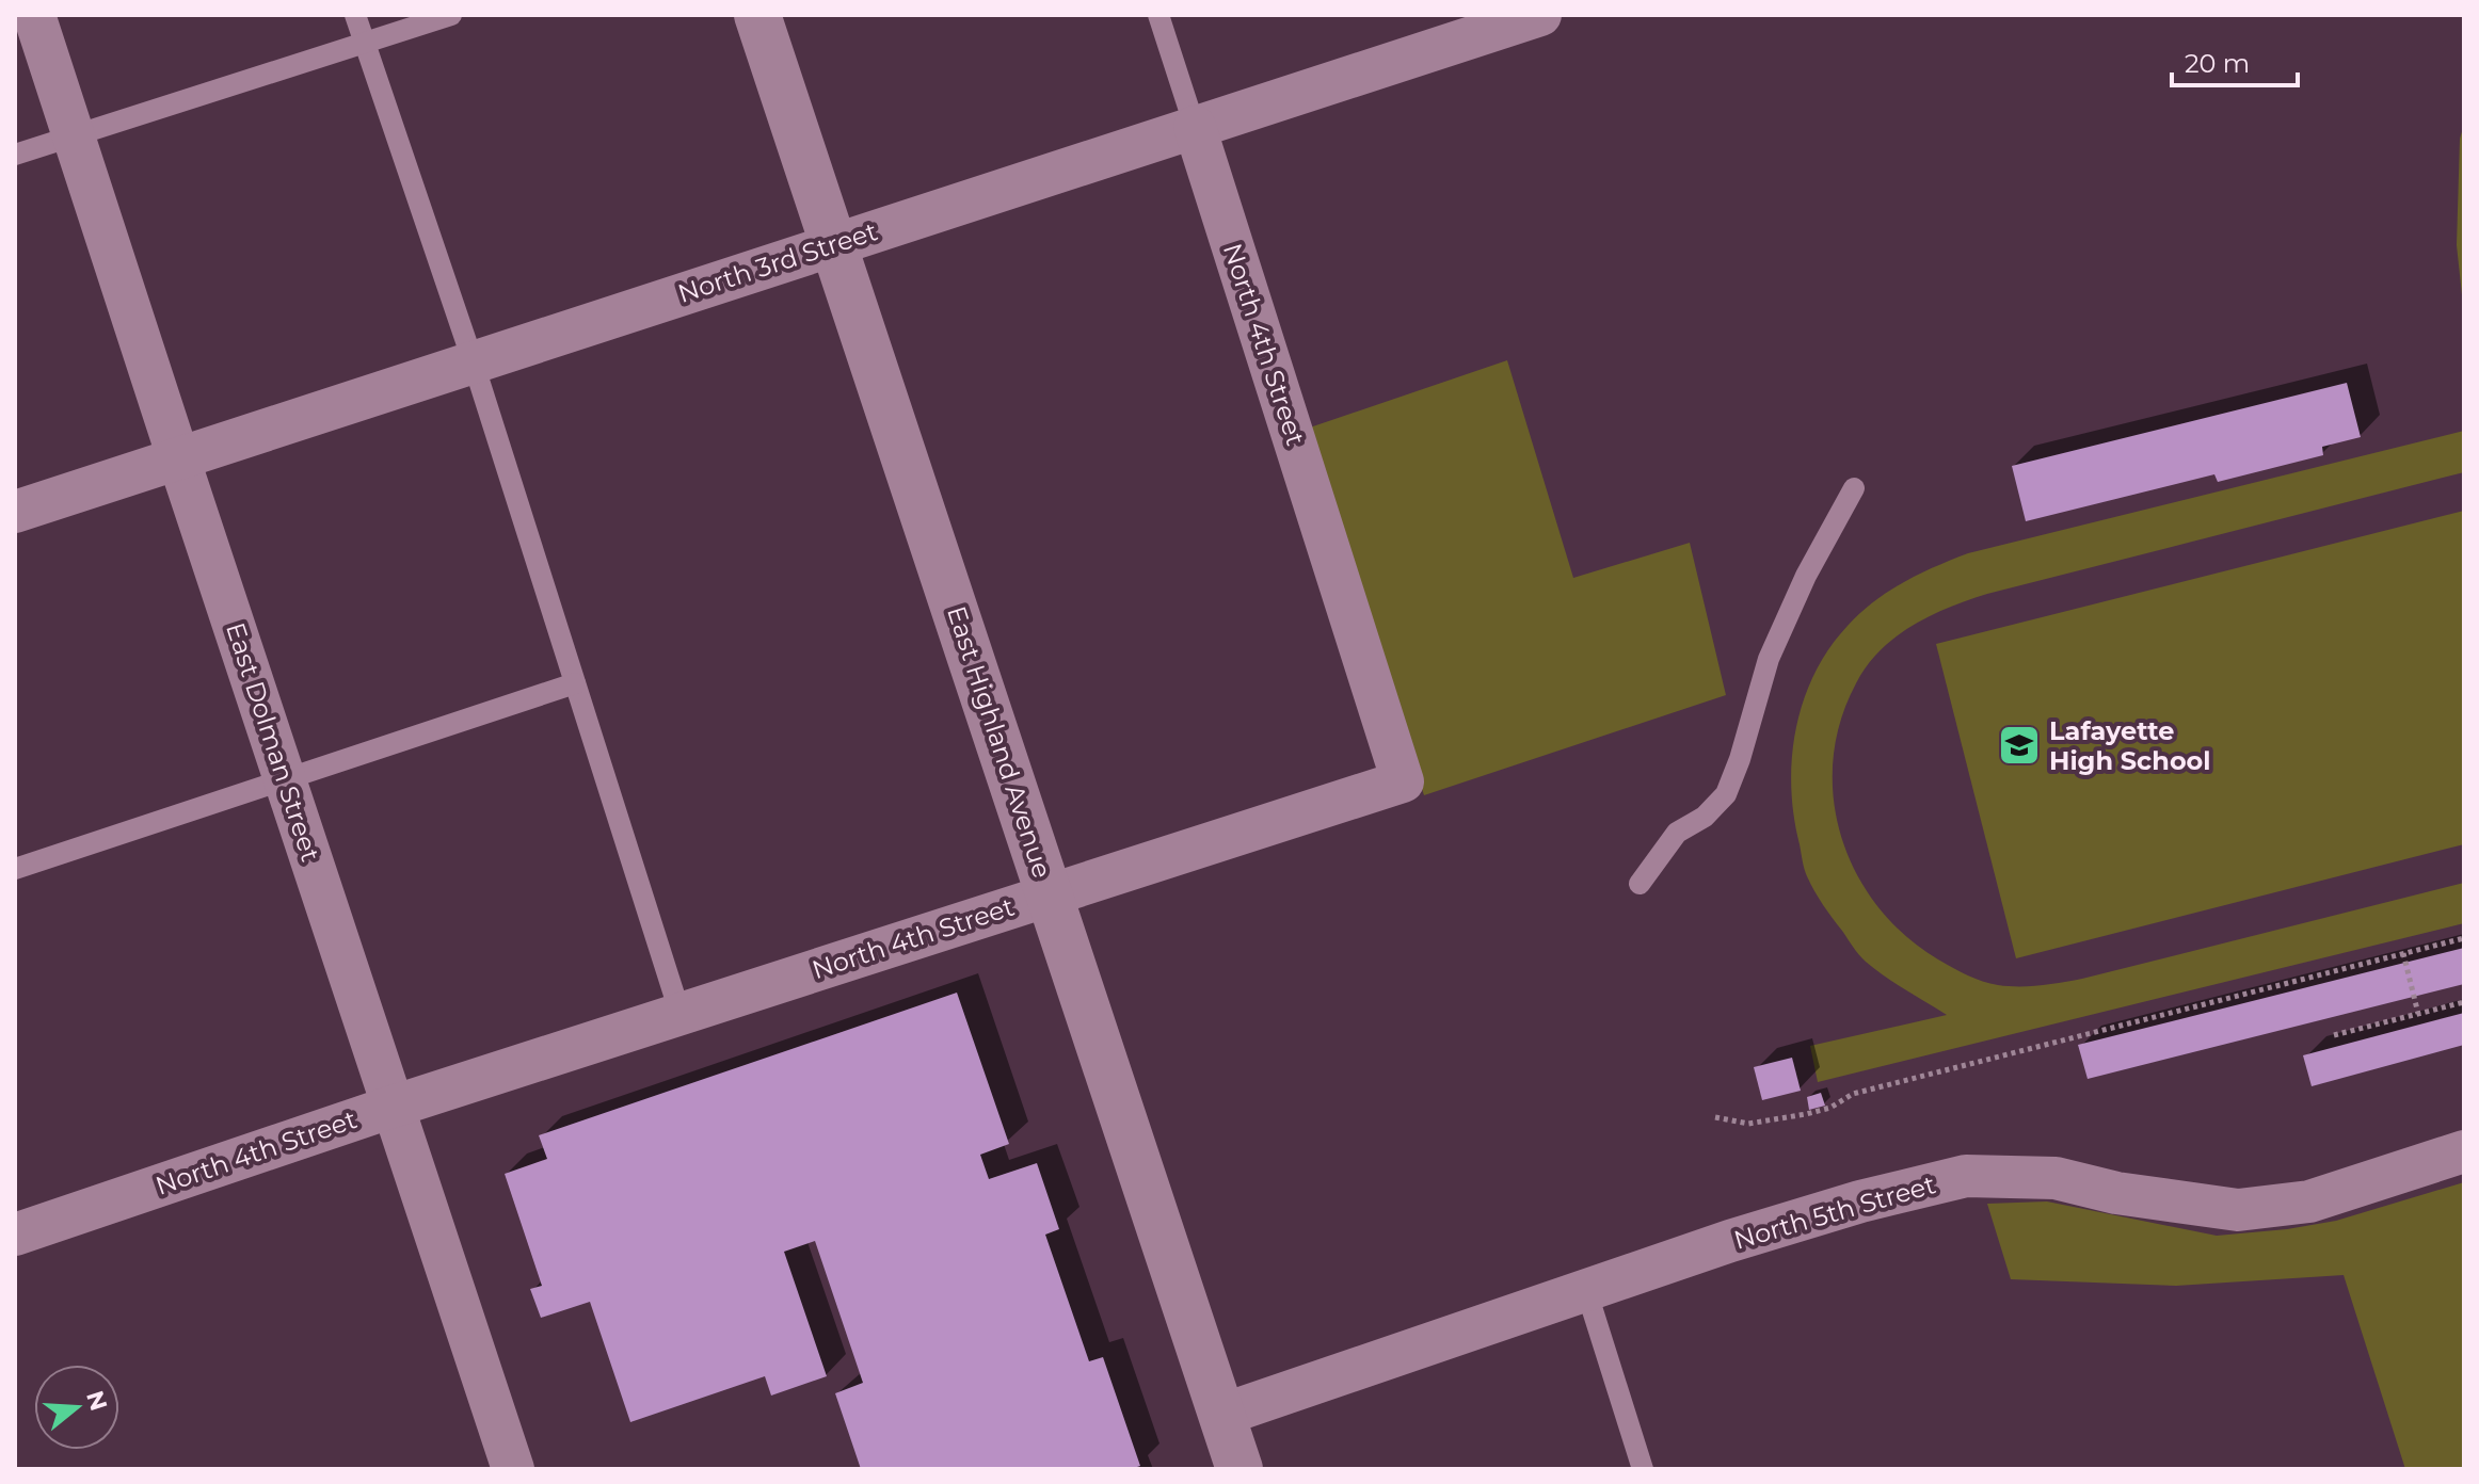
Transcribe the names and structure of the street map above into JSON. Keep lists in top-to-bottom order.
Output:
{
  "streets": {
    "street": [
      "North 3rd Street",
      "North 4th Street",
      "East Dolman Street",
      "East Highland Avenue",
      "North 5th Street"
    ]
  },
  "crossings": [
    ["North 3rd Street", "North 4th Street"],
    ["North 3rd Street", "East Dolman Street"],
    ["North 3rd Street", "East Highland Avenue"],
    ["North 4th Street", "East Dolman Street"],
    ["North 4th Street", "East Highland Avenue"],
    ["East Highland Avenue", "North 5th Street"]
  ],
  "places": {
    "school or university": ["Lafayette High School"]
  },
  "scale_bar": "20 m",
  "north": "right"
}
